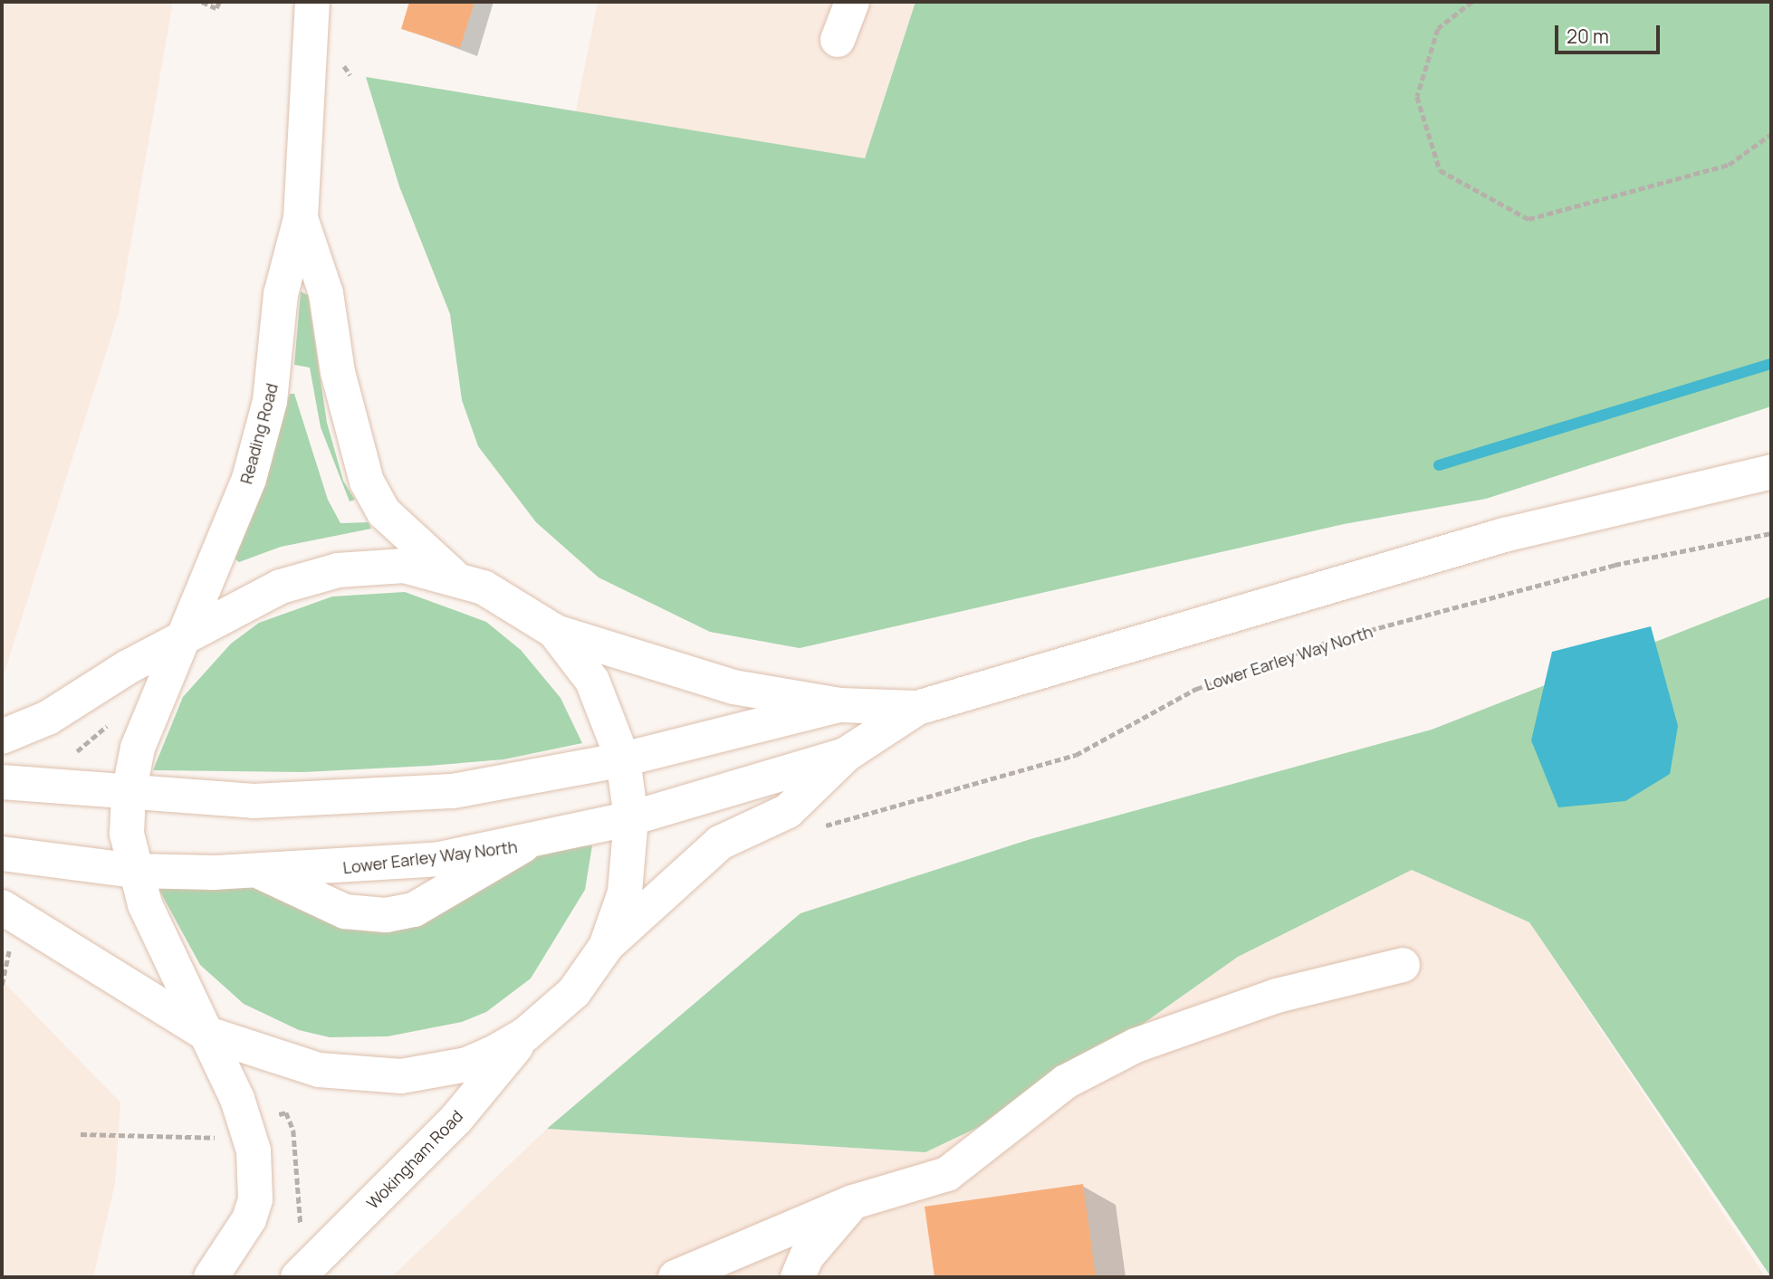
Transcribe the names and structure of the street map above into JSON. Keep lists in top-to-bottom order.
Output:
{
  "streets": {
    "main road": ["Reading Road", "Lower Earley Way North", "Wokingham Road"]
  },
  "crossings": [
    ["Reading Road", "Lower Earley Way North"]
  ],
  "scale_bar": "20 m"
}
